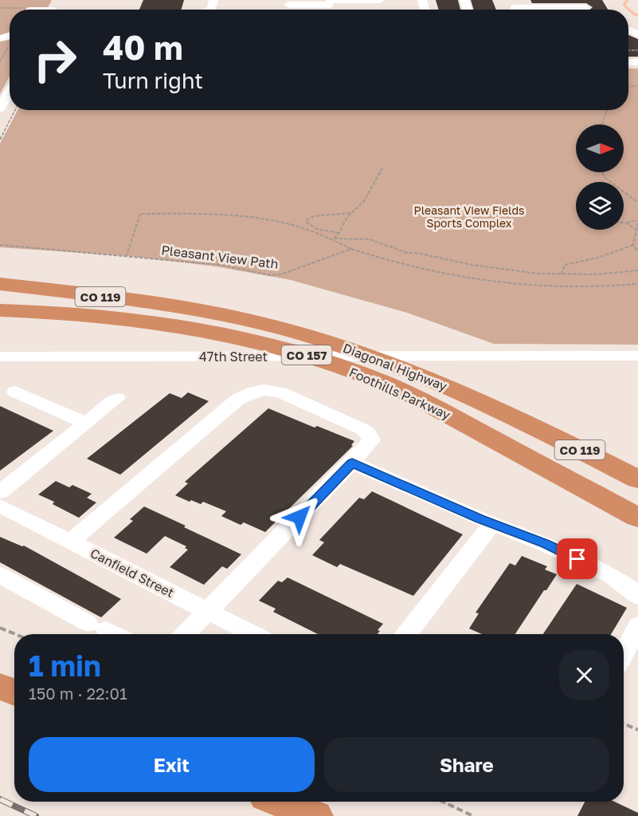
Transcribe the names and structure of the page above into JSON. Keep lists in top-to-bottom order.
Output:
{
  "streets": {
    "highway": [
      "CO 119",
      "CO 157",
      "Diagonal Highway",
      "Foothills Parkway"
    ],
    "street": ["47th Street", "Canfield Street"],
    "path": ["Pleasant View Path"]
  },
  "crossings": [
    ["CO 119", "Diagonal Highway"]
  ],
  "parks": ["Pleasant View Fields Sports Complex"],
  "north": "right",
  "page": {
    "turn": ["40 m", "Turn right"],
    "heading": ["1 min", "150 m · 22:01"],
    "buttons": ["Exit", "Share"]
  }
}
